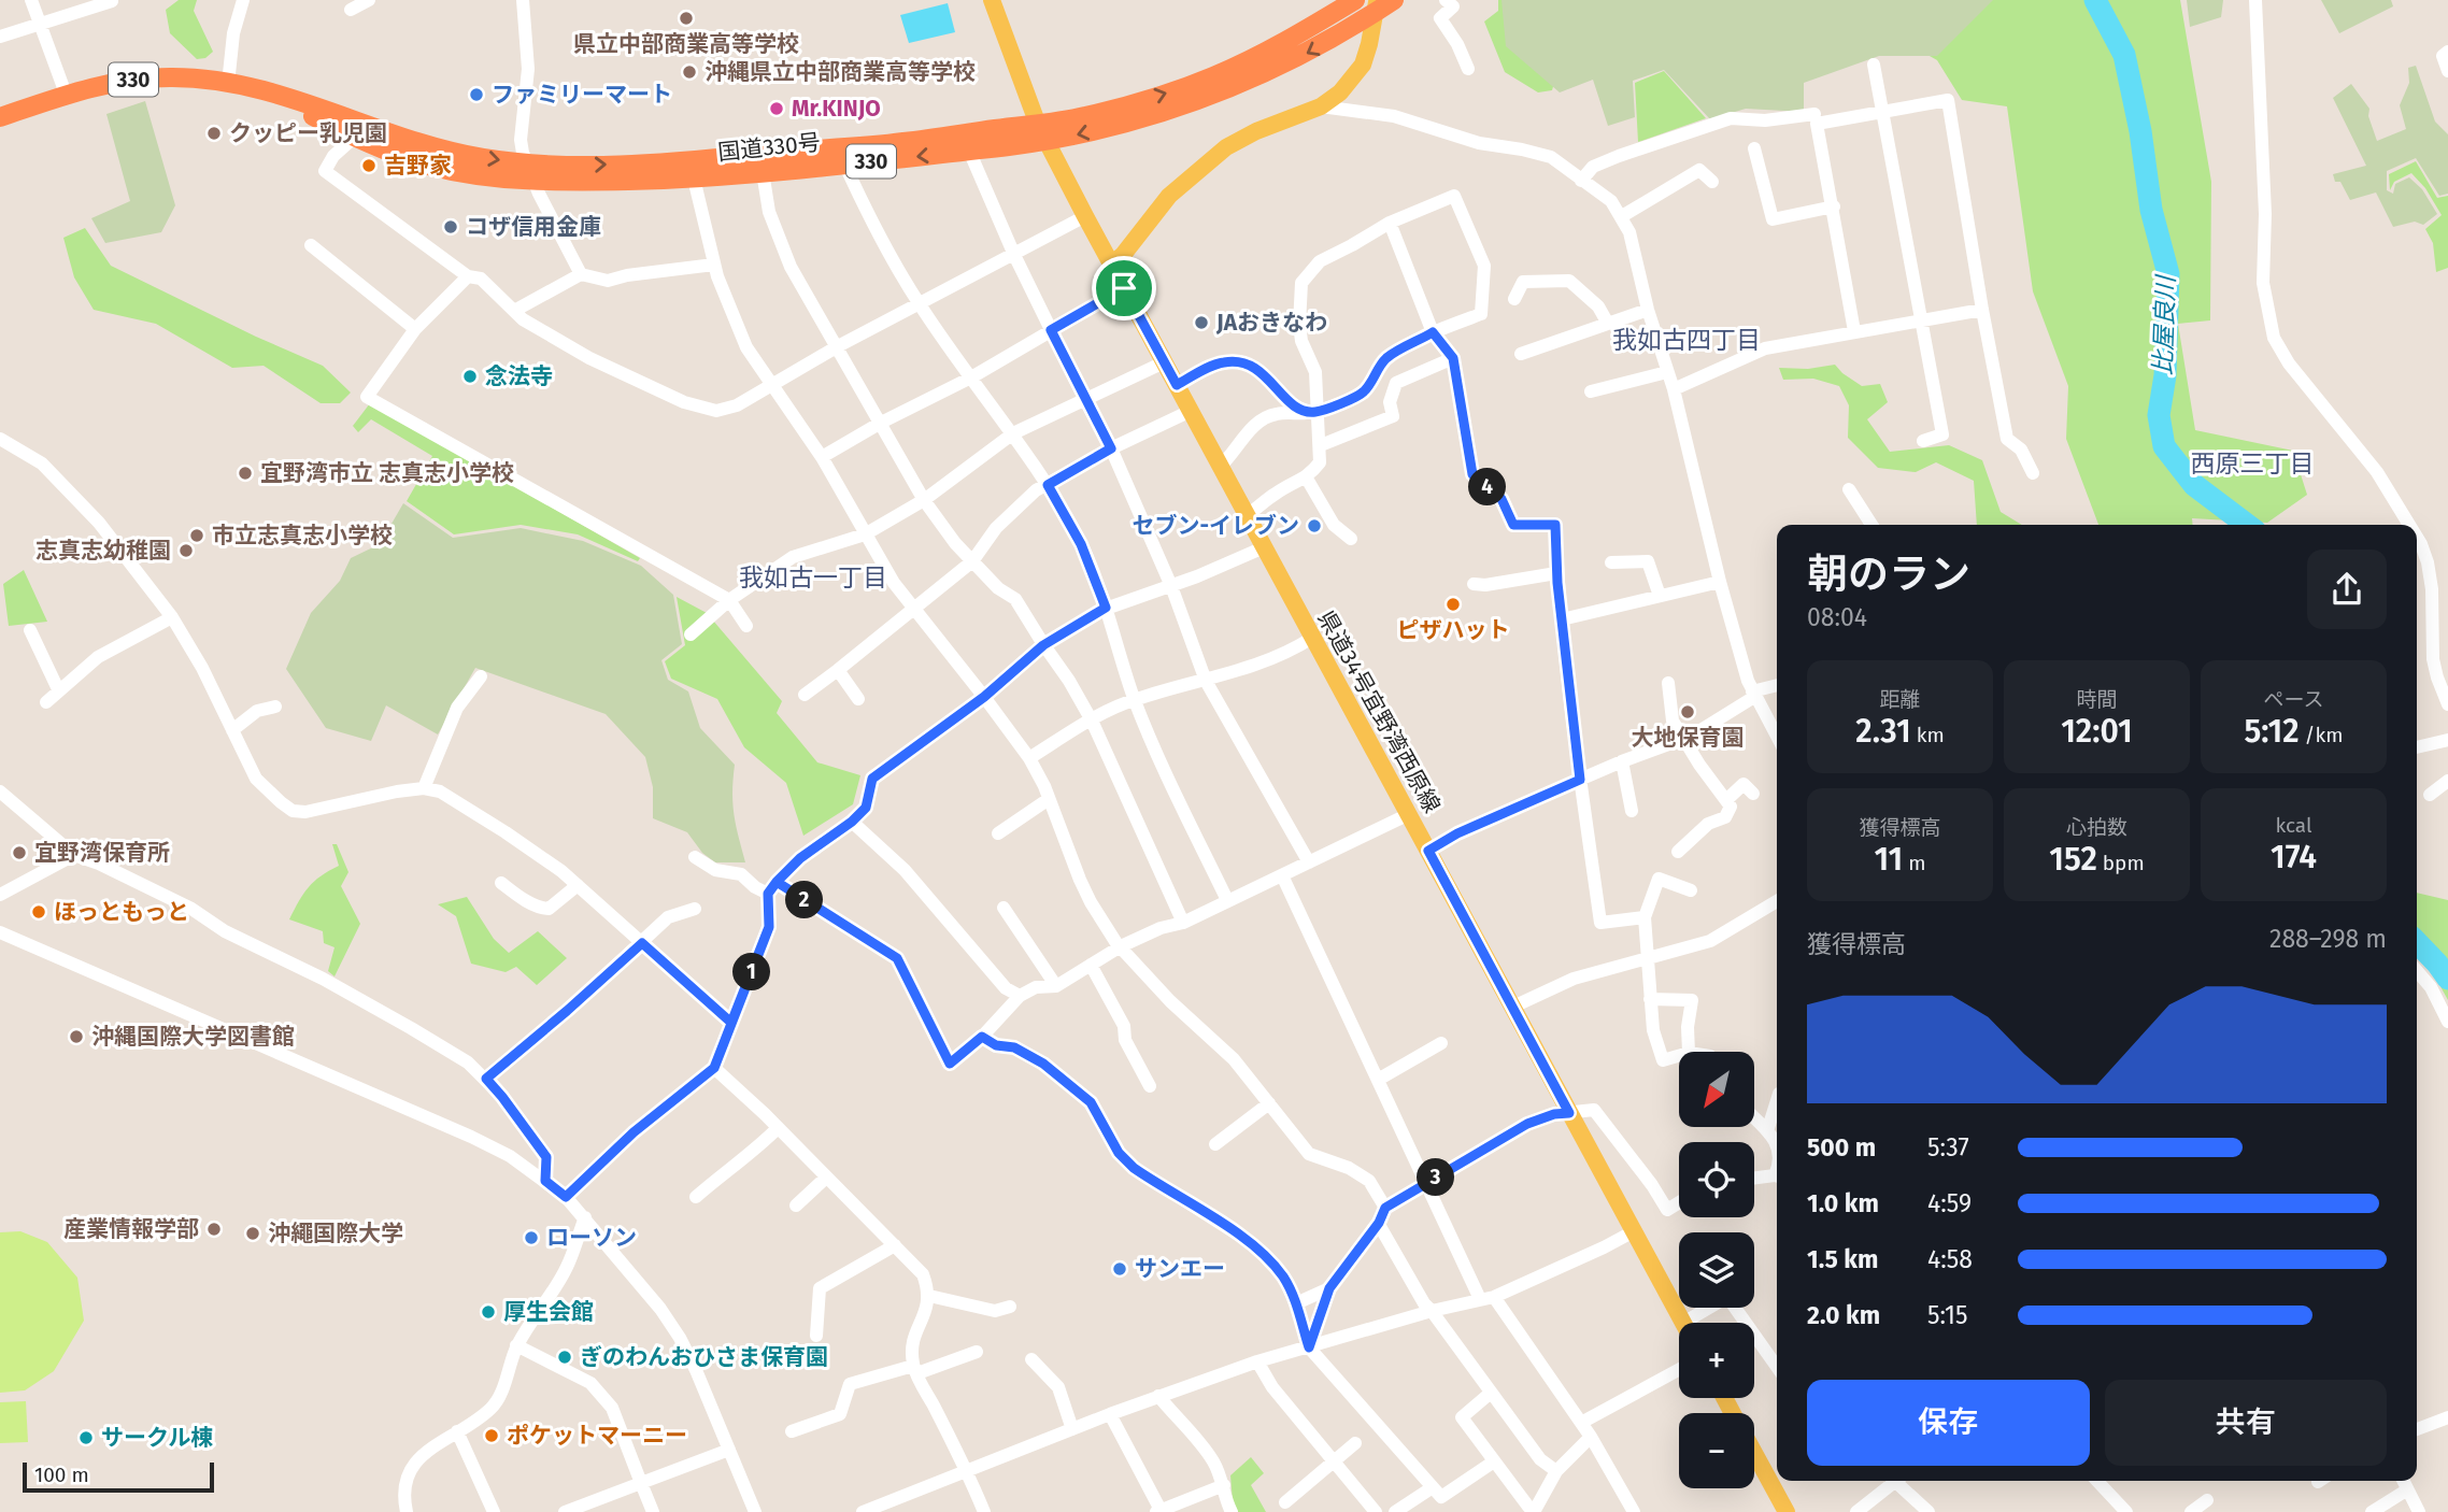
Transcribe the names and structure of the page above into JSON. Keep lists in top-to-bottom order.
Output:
{
  "streets": {
    "highway": ["330", "国道330号"],
    "main road": ["県道34号宜野湾西原線"]
  },
  "crossings": [
    ["国道330号", "県道34号宜野湾西原線"]
  ],
  "districts": ["我如古四丁目", "西原三丁目", "我如古一丁目"],
  "water": ["比屋良川"],
  "places": [
    "県立中部商業高等学校",
    "沖縄県立中部商業高等学校",
    "ファミリーマート",
    "Mr.KINJO",
    "クッピー乳児園",
    "吉野家",
    "コザ信用金庫",
    "JAおきなわ",
    "念法寺",
    "宜野湾市立 志真志小学校",
    "セブン-イレブン",
    "市立志真志小学校",
    "志真志幼稚園",
    "ピザハット",
    "大地保育園",
    "宜野湾保育所",
    "ほっともっと",
    "沖縄国際大学図書館",
    "産業情報学部",
    "沖繩国際大学",
    "ローソン",
    "サンエー",
    "厚生会館",
    "ぎのわんおひさま保育園",
    "ポケットマーニー",
    "サークル棟"
  ],
  "scale_bar": "100 m",
  "north": "bottom left",
  "page": {
    "pins": [
      "4",
      "2",
      "1",
      "3"
    ],
    "heading": ["朝のラン", "08:04"],
    "stats": [
      ["距離", "2.31 km"],
      ["時間", "12:01"],
      ["ペース", "5:12 /km"],
      ["獲得標高", "11 m"],
      ["心拍数", "152 bpm"],
      ["kcal", "174"]
    ],
    "chart": ["獲得標高", "288–298 m"],
    "map_buttons": ["+", "−"],
    "list": [
      {
        "name": "500 m",
        "note": "5:37"
      },
      {
        "name": "1.0 km",
        "note": "4:59"
      },
      {
        "name": "1.5 km",
        "note": "4:58"
      },
      {
        "name": "2.0 km",
        "note": "5:15"
      }
    ],
    "buttons": ["保存", "共有"],
    "scale": "100 m"
  }
}
